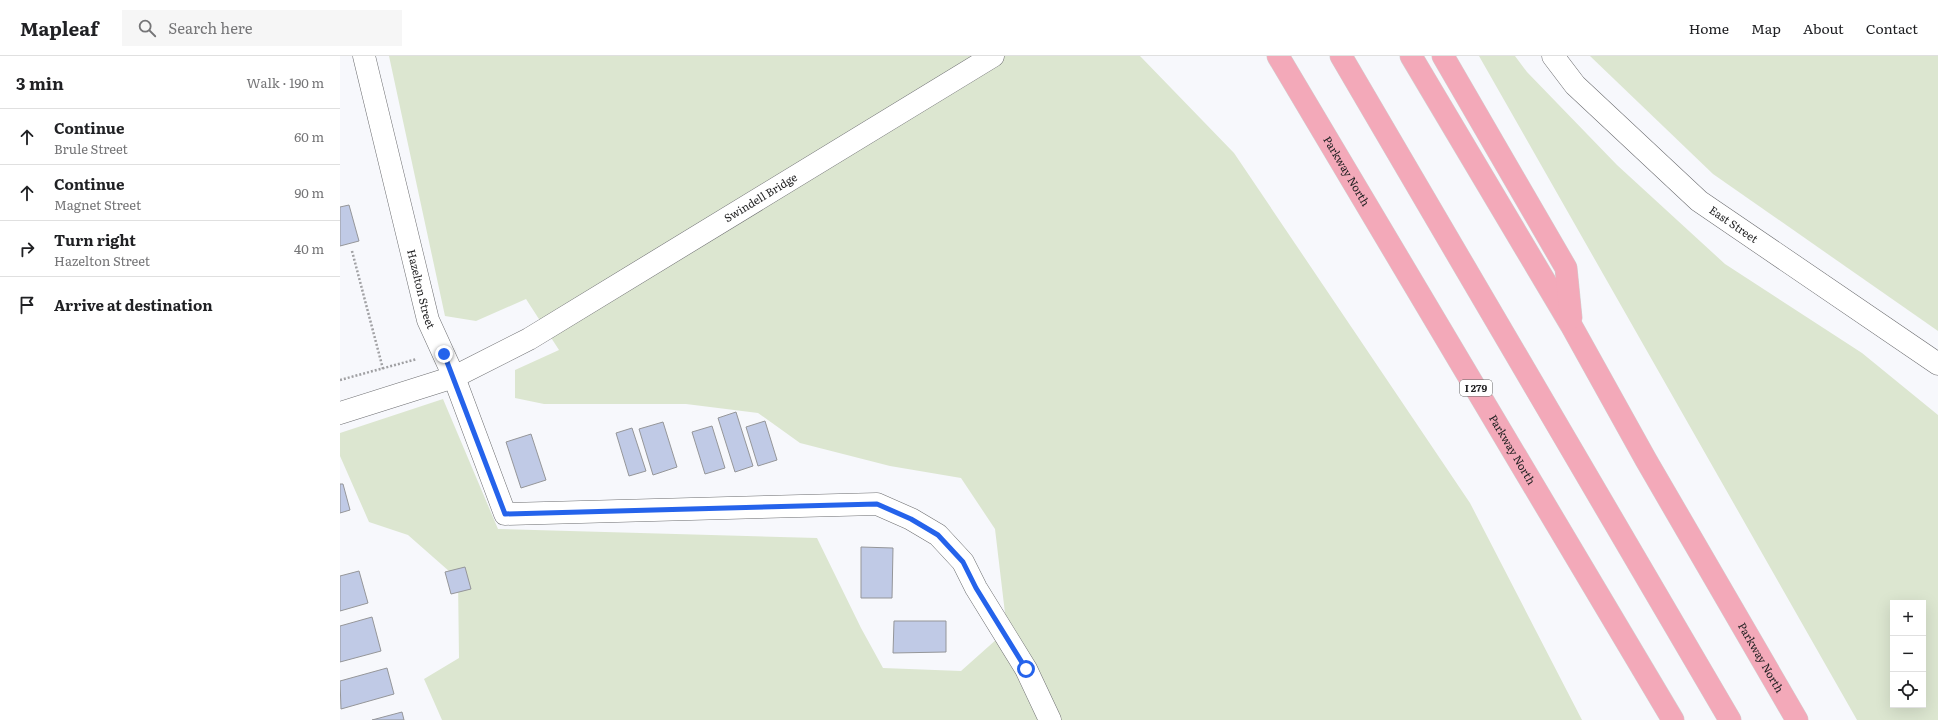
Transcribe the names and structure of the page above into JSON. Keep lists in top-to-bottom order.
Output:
{
  "streets": {
    "highway": ["Parkway North", "I 279"],
    "street": ["Swindell Bridge", "East Street", "Hazelton Street"]
  },
  "crossings": [
    ["Swindell Bridge", "Hazelton Street"]
  ],
  "page": {
    "header": "Mapleaf",
    "search": "Search here",
    "nav": [
      "Home",
      "Map",
      "About",
      "Contact"
    ],
    "heading": ["3 min", "Walk · 190 m"],
    "list": [
      ["Continue", "Brule Street", "60 m"],
      ["Continue", "Magnet Street", "90 m"],
      ["Turn right", "Hazelton Street", "40 m"],
      "Arrive at destination"
    ],
    "map_buttons": ["+", "−"]
  }
}
